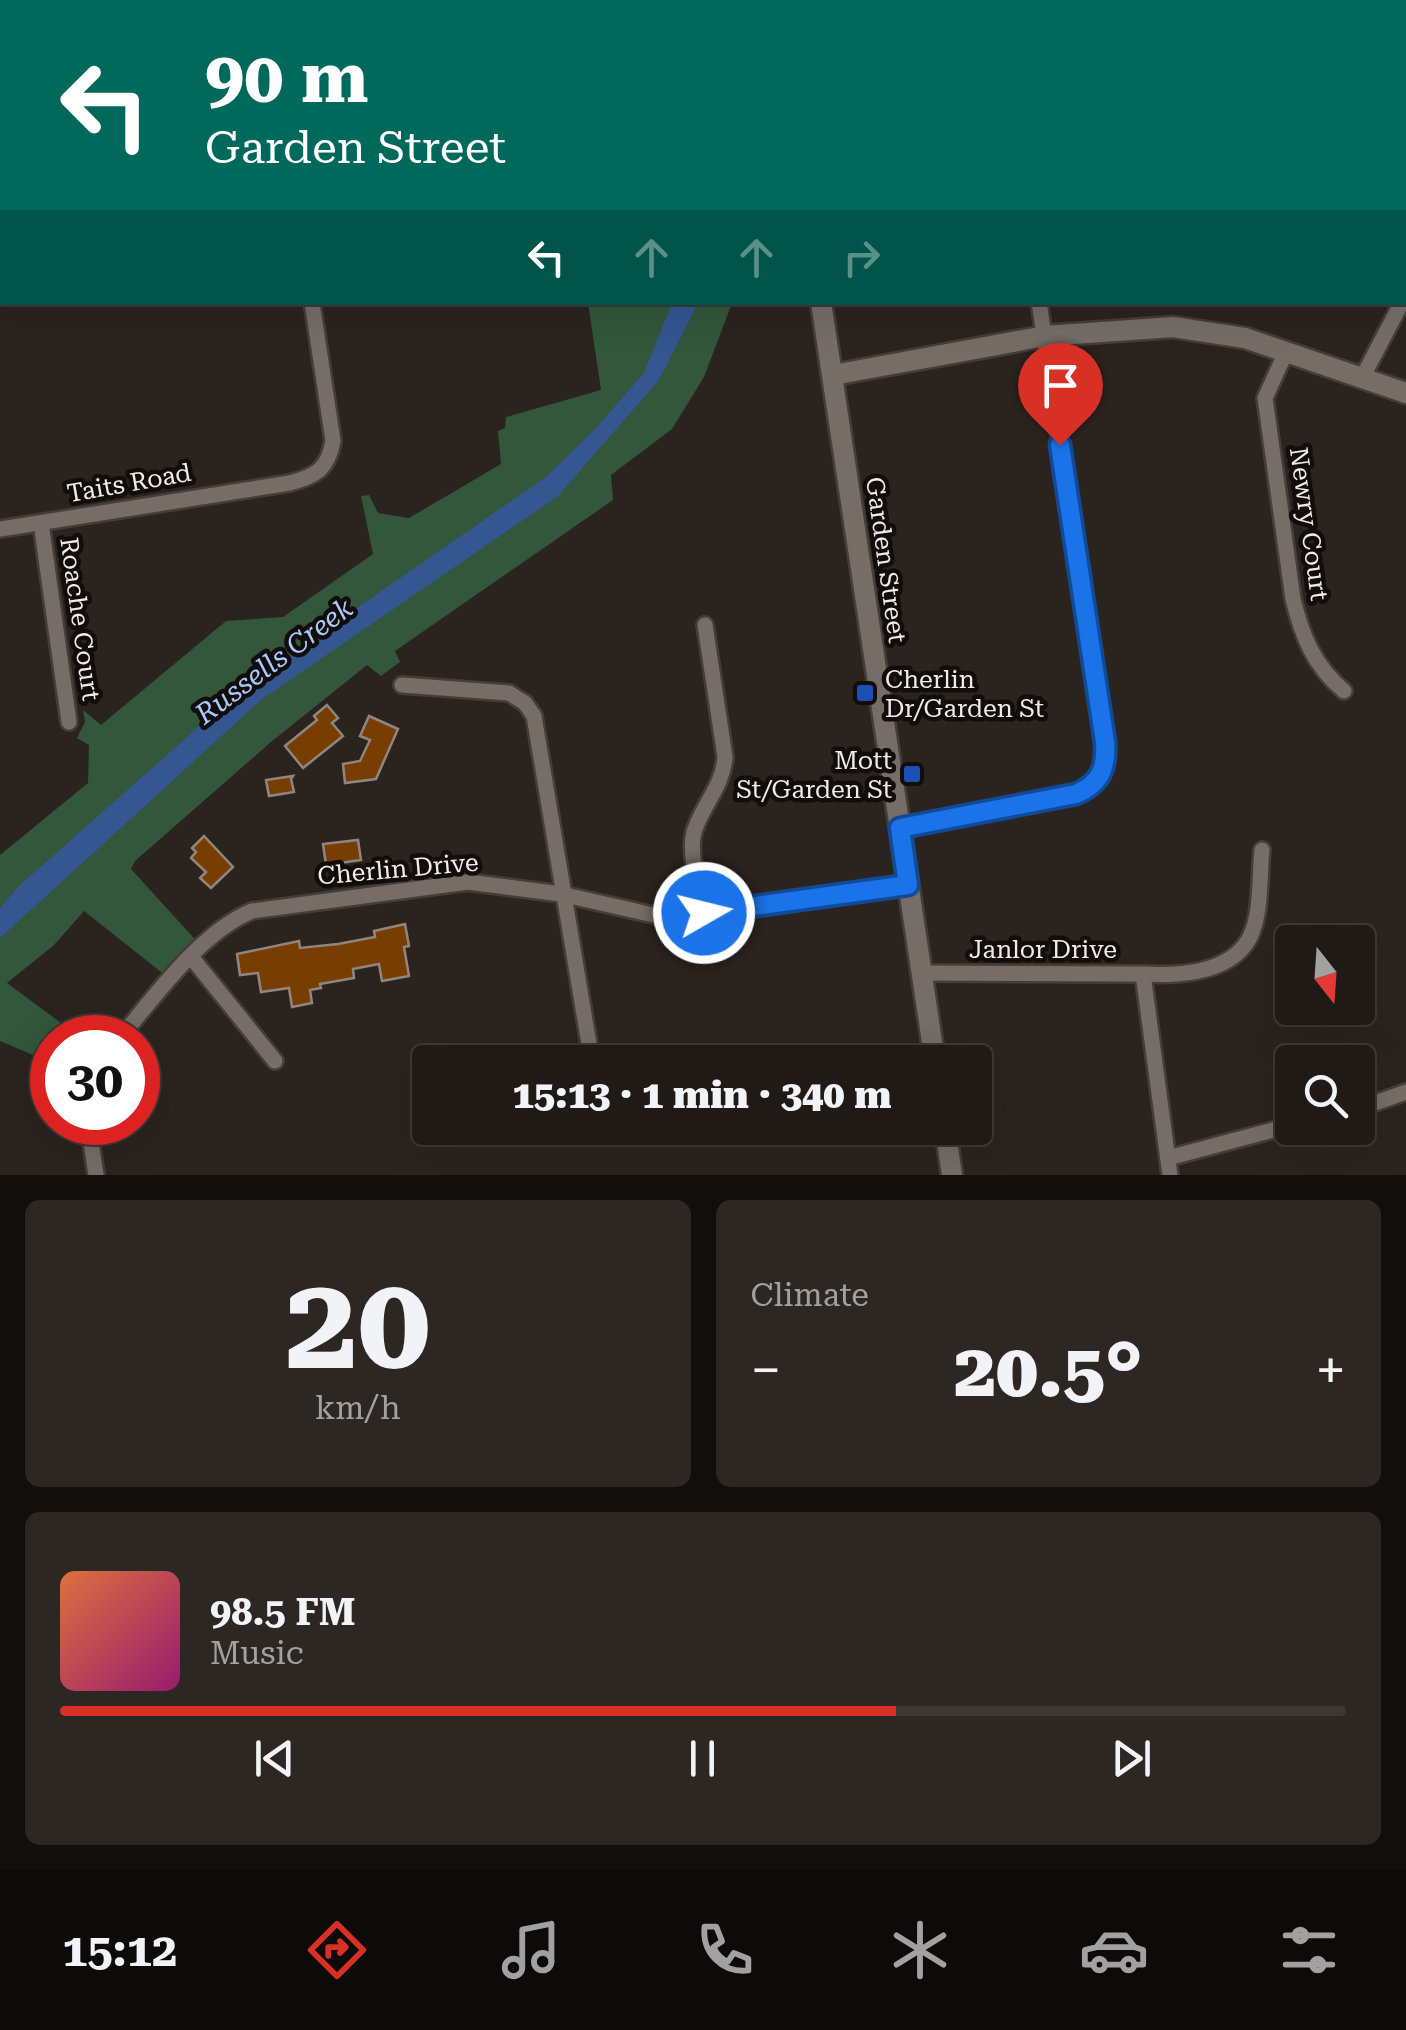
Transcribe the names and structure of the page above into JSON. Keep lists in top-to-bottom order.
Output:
{
  "streets": {
    "street": [
      "Taits Road",
      "Newry Court",
      "Garden Street",
      "Roache Court",
      "Cherlin Drive",
      "Janlor Drive"
    ]
  },
  "crossings": [
    ["Taits Road", "Roache Court"],
    ["Garden Street", "Cherlin Drive"],
    ["Garden Street", "Janlor Drive"]
  ],
  "water": ["Russells Creek"],
  "places": {
    "transit": ["Cherlin Dr/Garden St", "Mott St/Garden St"]
  },
  "north": "bottom",
  "page": {
    "turn": ["90 m", "Garden Street"],
    "limit": "30",
    "trip": "15:13 · 1 min · 340 m",
    "tile": [
      ["20", "km/h"],
      "Climate"
    ],
    "heat": ["−", "20.5°", "+"],
    "song": ["98.5 FM", "Music"],
    "tabs": "15:12"
  }
}
